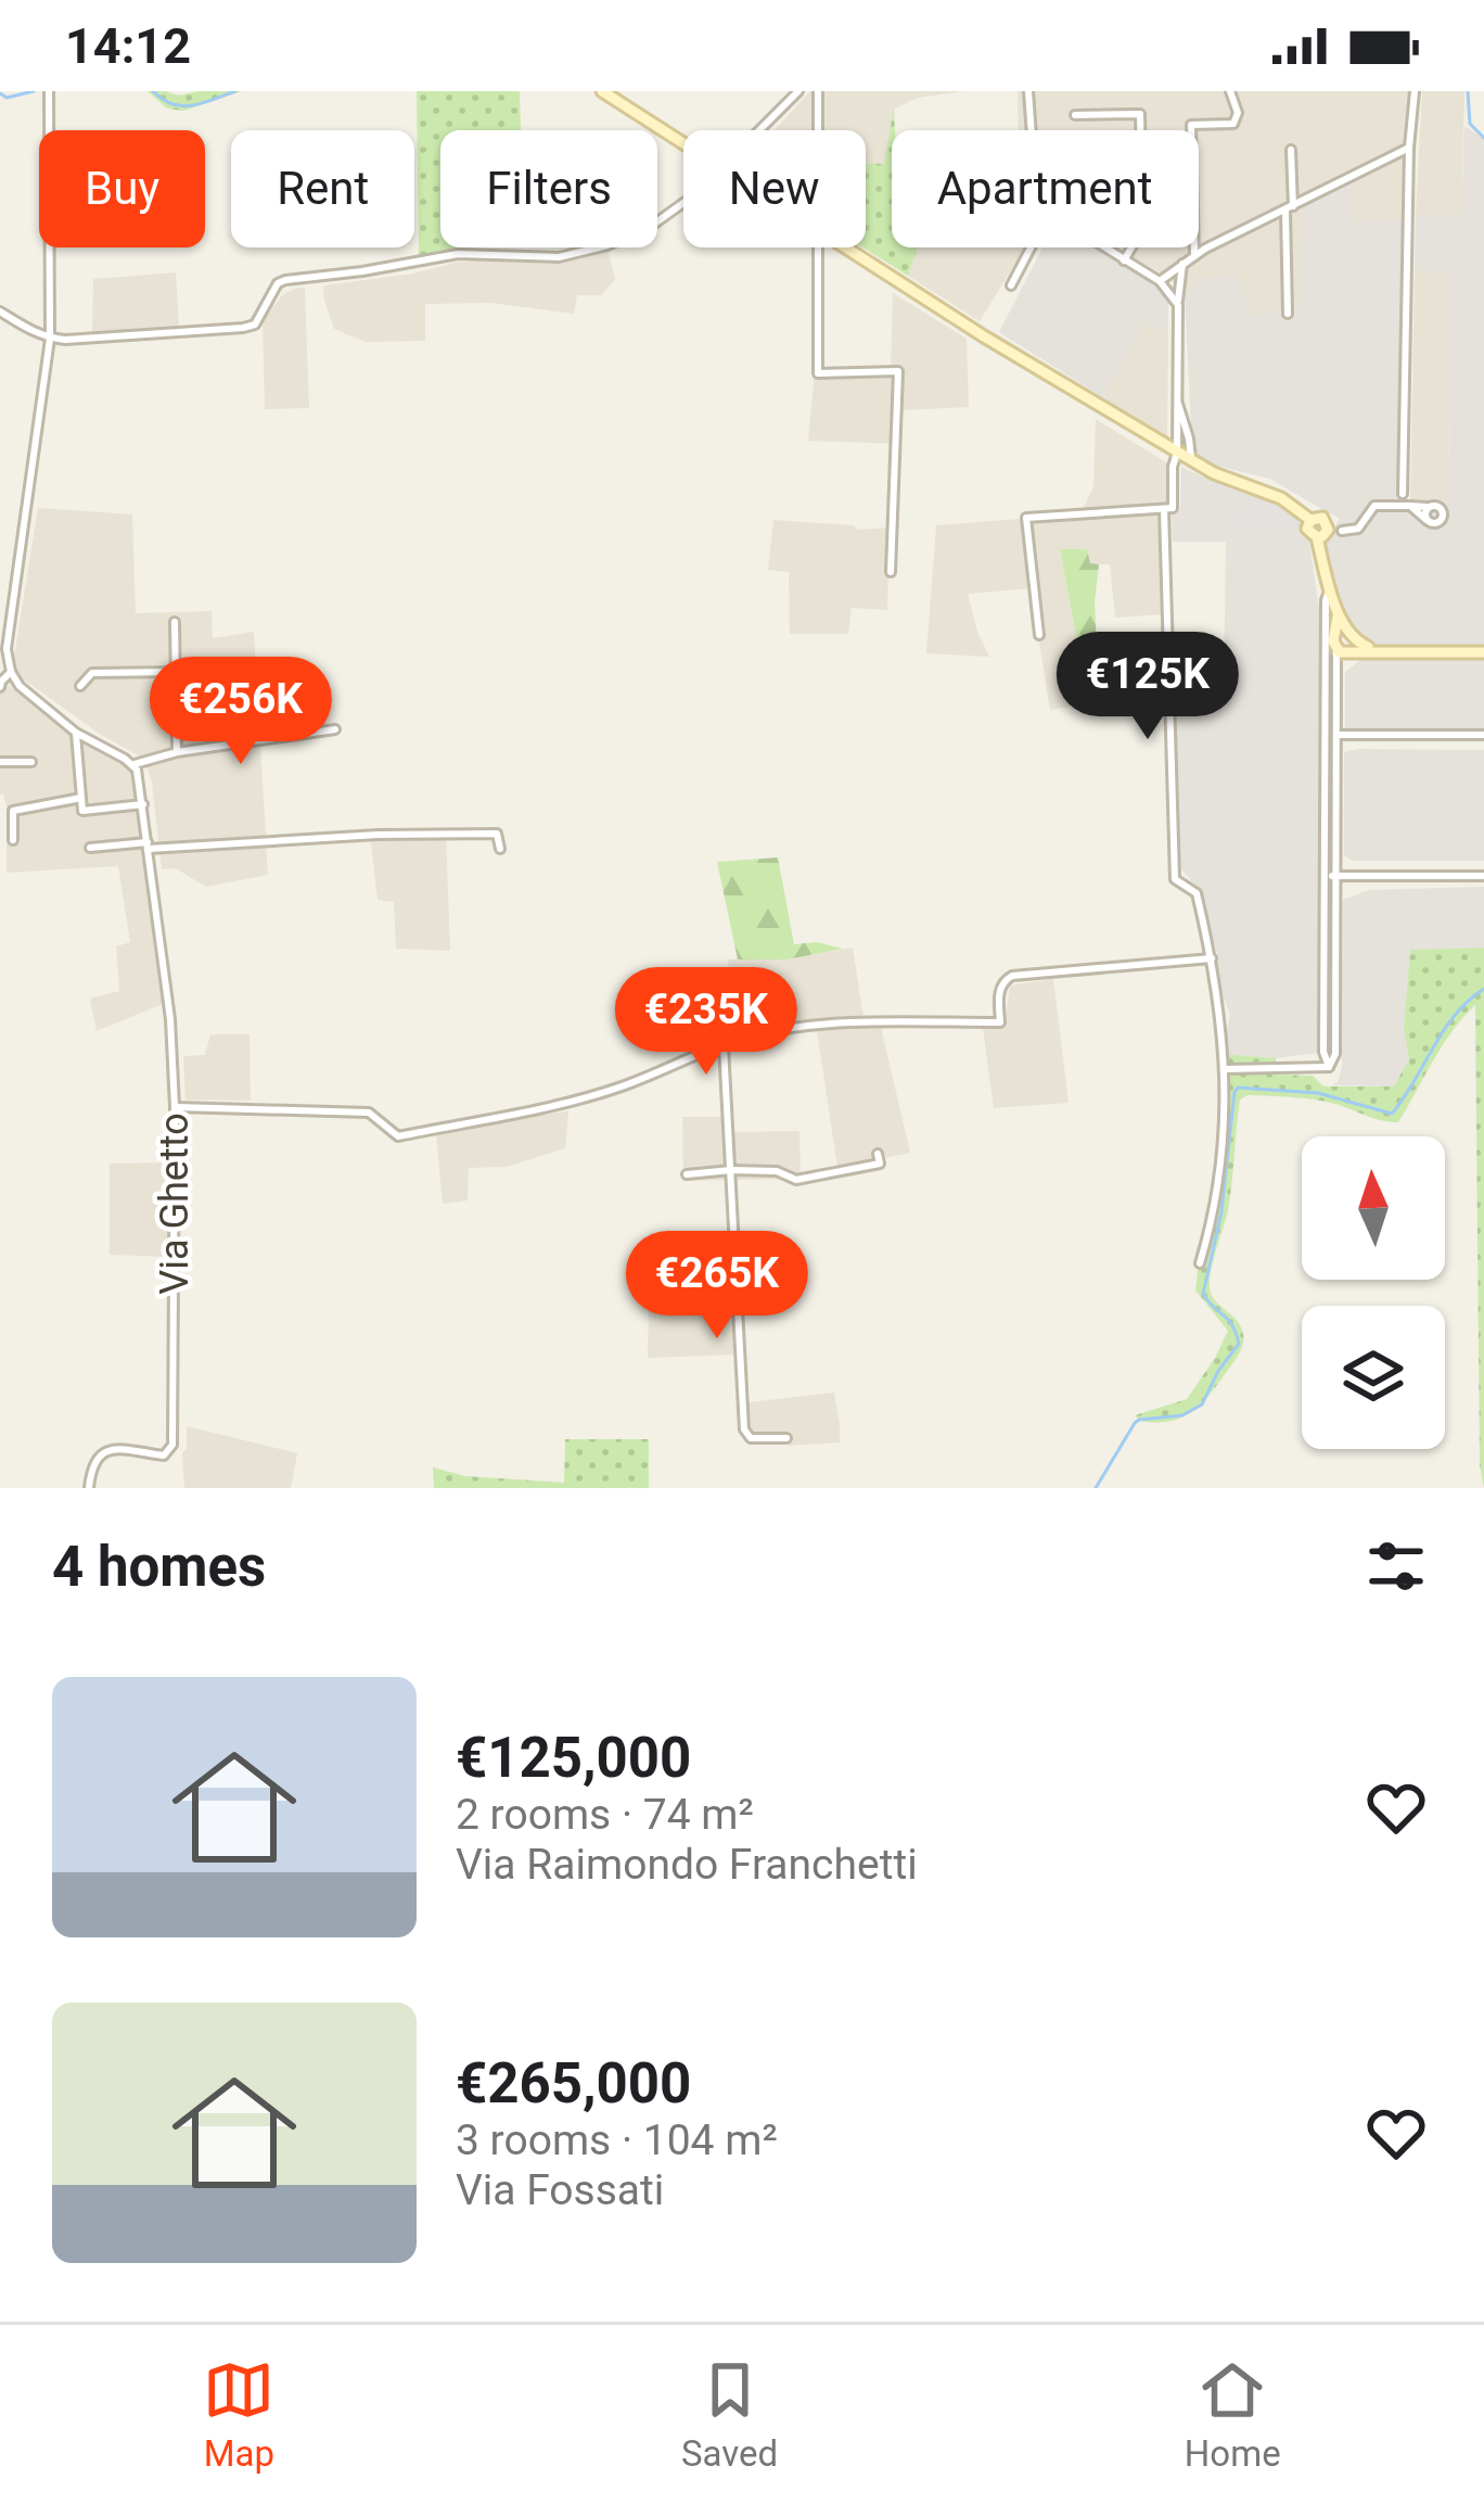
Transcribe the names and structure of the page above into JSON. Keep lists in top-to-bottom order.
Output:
{
  "streets": {
    "street": ["Via Ghetto"]
  },
  "north": "top",
  "page": {
    "status": "14:12",
    "chip": [
      "Buy",
      "Rent",
      "Filters",
      "New",
      "Apartment"
    ],
    "price": [
      "€125K",
      "€256K",
      "€235K",
      "€265K"
    ],
    "heading": "4 homes",
    "list": [
      {
        "name": "€125,000",
        "note": "2 rooms · 74 m² · Via Raimondo Franchetti"
      },
      {
        "name": "€265,000",
        "note": "3 rooms · 104 m² · Via Fossati"
      }
    ],
    "tabs": ["Map", "Saved", "Home"]
  }
}
